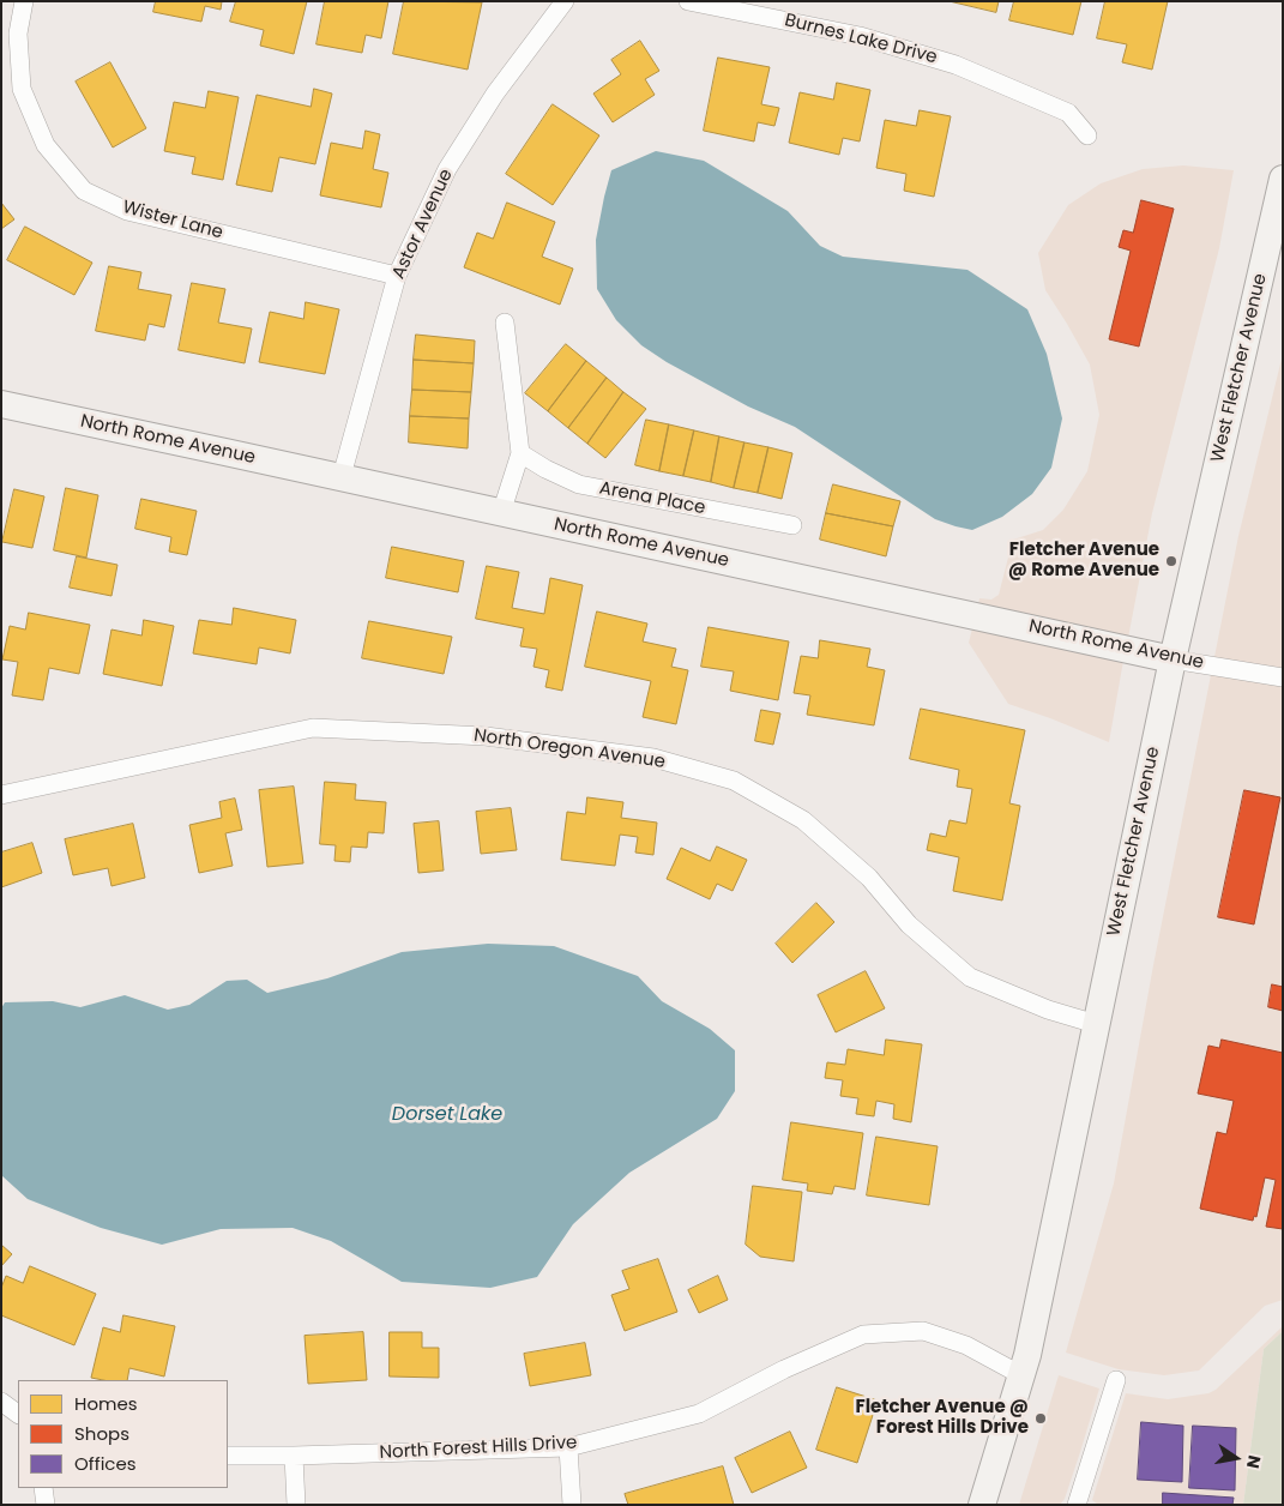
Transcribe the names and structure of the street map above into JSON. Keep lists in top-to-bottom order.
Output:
{
  "streets": {
    "main road": ["West Fletcher Avenue", "North Rome Avenue"],
    "street": [
      "Burnes Lake Drive",
      "Wister Lane",
      "Astor Avenue",
      "Arena Place",
      "North Oregon Avenue",
      "North Forest Hills Drive"
    ]
  },
  "crossings": [
    ["Wister Lane", "Astor Avenue"],
    ["Astor Avenue", "North Rome Avenue"],
    ["West Fletcher Avenue", "North Rome Avenue"],
    ["West Fletcher Avenue", "North Oregon Avenue"],
    ["West Fletcher Avenue", "North Forest Hills Drive"]
  ],
  "water": ["Dorset Lake"],
  "places": ["Fletcher Avenue @ Rome Avenue", "Fletcher Avenue @ Forest Hills Drive"],
  "legend": ["Homes", "Shops", "Offices"],
  "north": "right"
}
